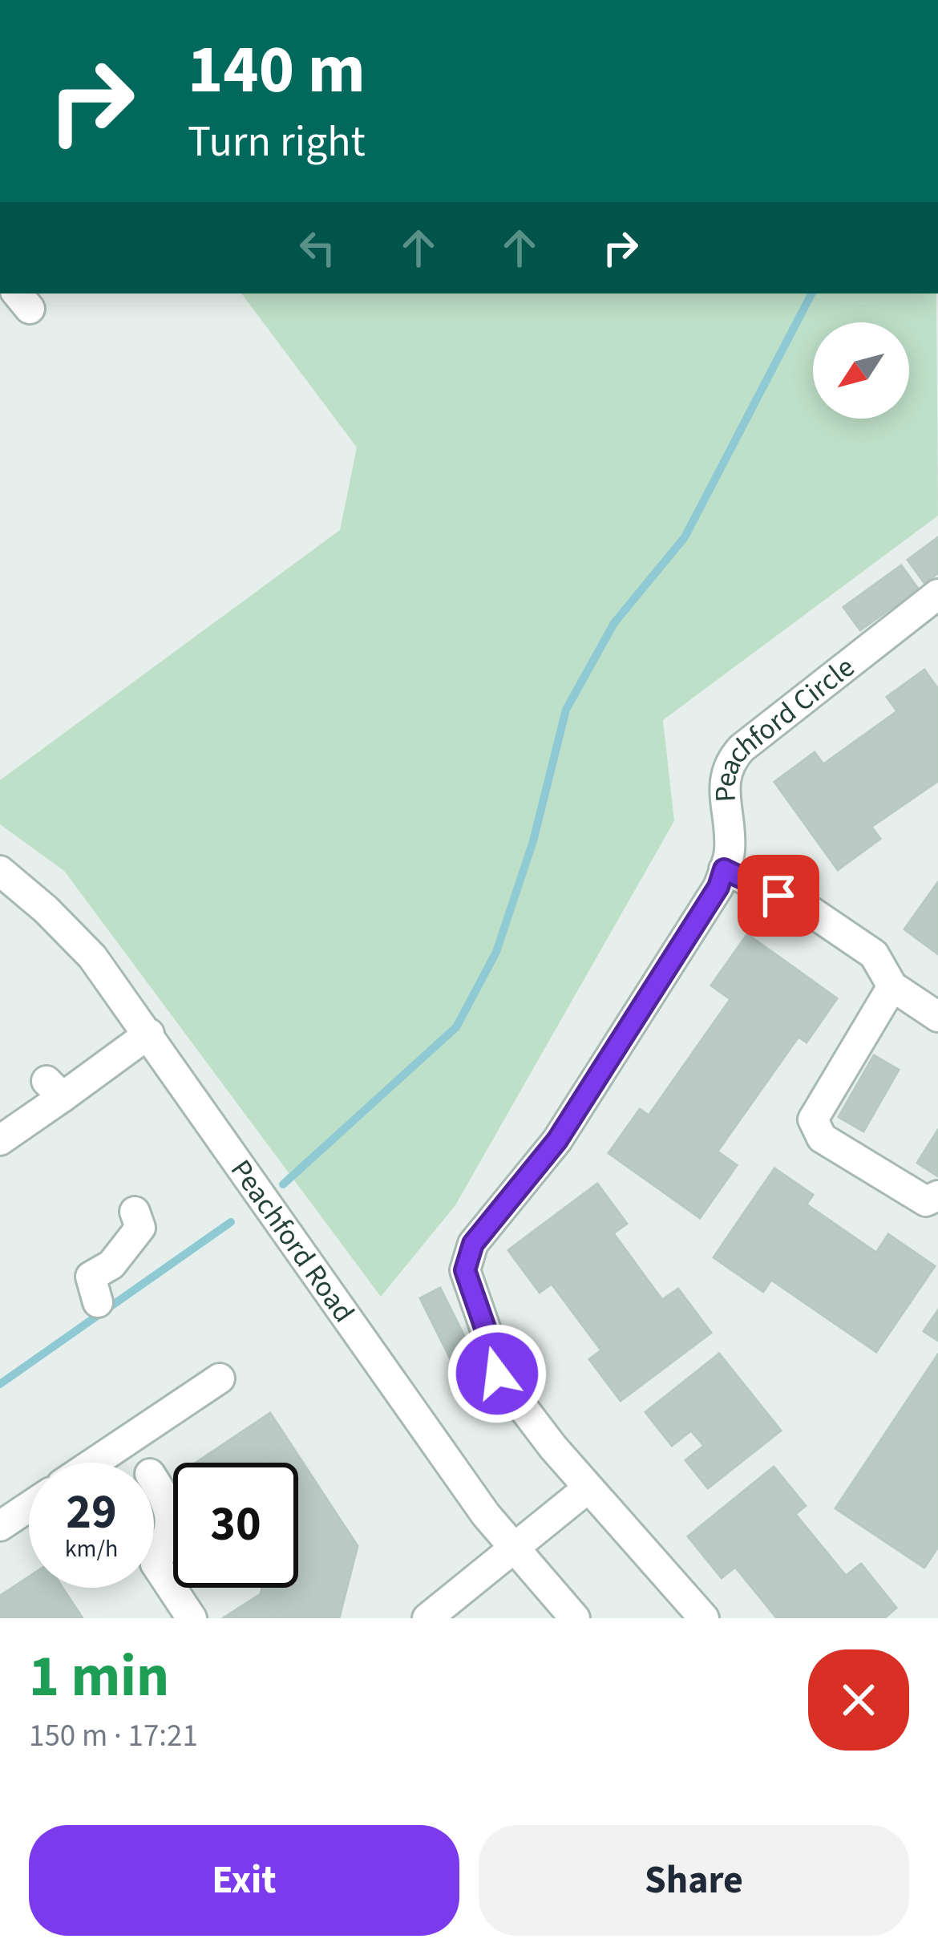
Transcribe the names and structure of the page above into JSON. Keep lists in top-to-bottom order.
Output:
{
  "streets": {
    "street": ["Peachford Circle", "Peachford Road"]
  },
  "north": "bottom left",
  "page": {
    "turn": ["140 m", "Turn right"],
    "speed": "29 km/h",
    "limit": "30",
    "heading": ["1 min", "150 m · 17:21"],
    "buttons": ["Exit", "Share"]
  }
}
